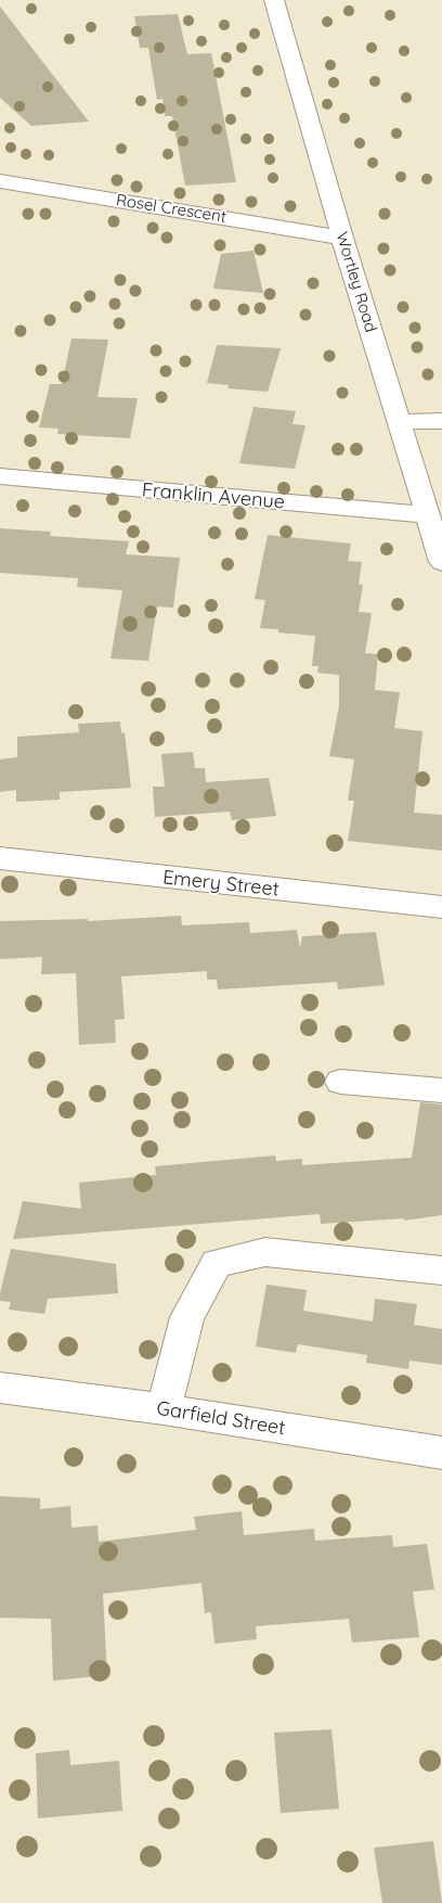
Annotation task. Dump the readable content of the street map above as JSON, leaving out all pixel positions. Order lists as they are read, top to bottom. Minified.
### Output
{"streets":{"street":["Rosel Crescent","Wortley Road","Franklin Avenue","Emery Street","Garfield Street"]},"crossings":[["Rosel Crescent","Wortley Road"],["Wortley Road","Franklin Avenue"]]}
